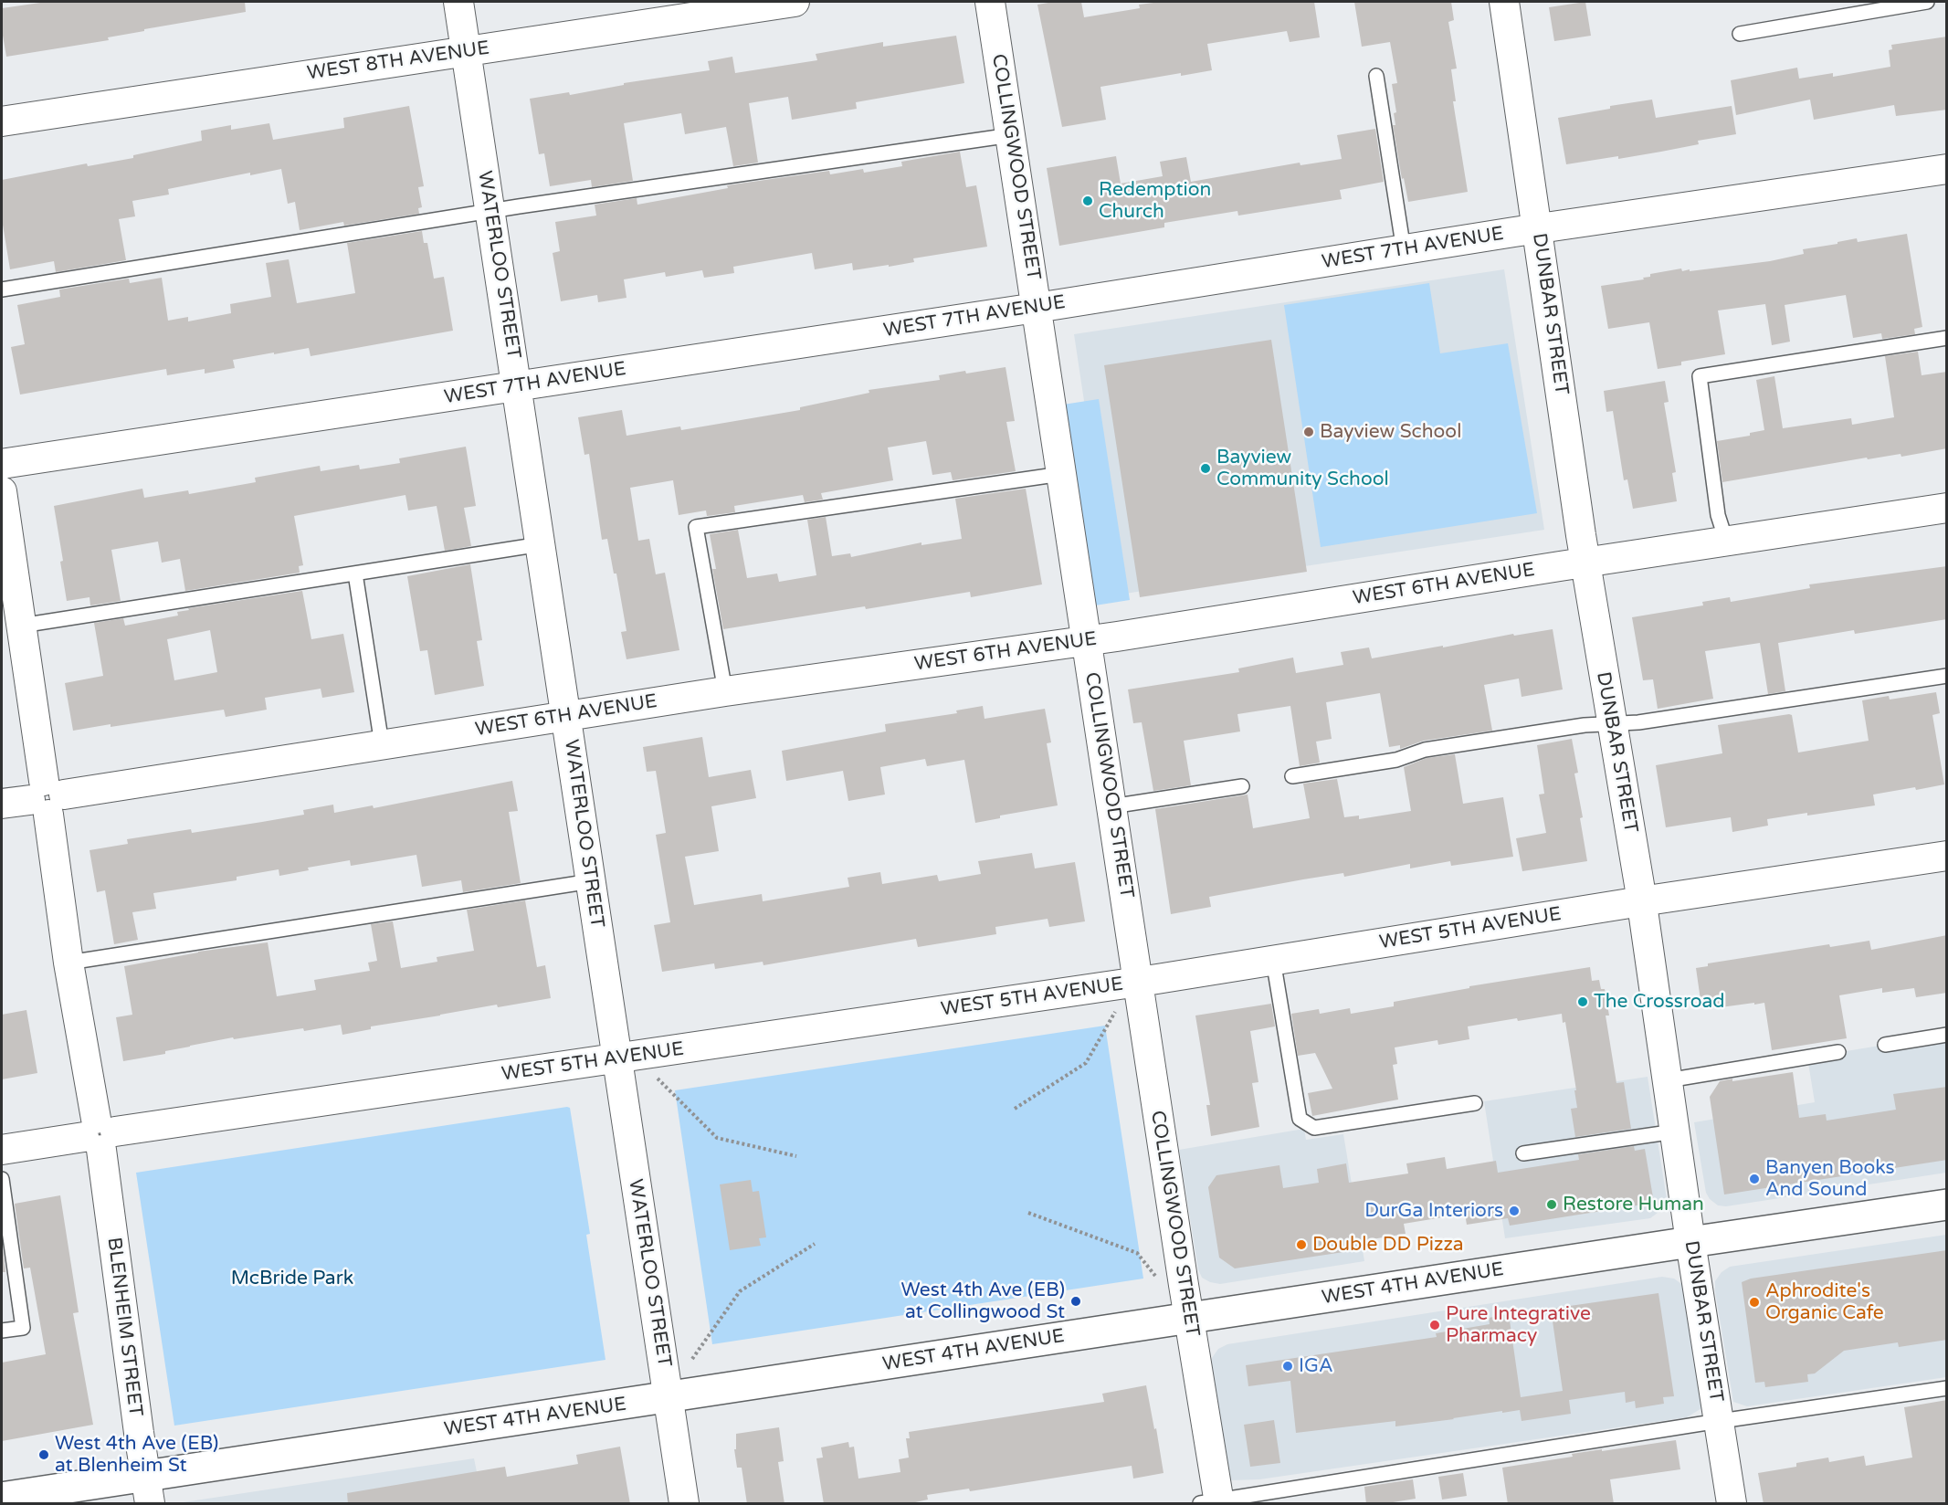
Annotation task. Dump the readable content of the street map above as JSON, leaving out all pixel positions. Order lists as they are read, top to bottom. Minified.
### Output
{"streets":{"main road":["WEST 4TH AVENUE"],"street":["WEST 8TH AVENUE","COLLINGWOOD STREET","WEST 7TH AVENUE","WATERLOO STREET","DUNBAR STREET","WEST 6TH AVENUE","WEST 5TH AVENUE","BLENHEIM STREET"]},"crossings":[["WEST 8TH AVENUE","WATERLOO STREET"],["COLLINGWOOD STREET","WEST 7TH AVENUE"],["COLLINGWOOD STREET","WEST 6TH AVENUE"],["COLLINGWOOD STREET","WEST 5TH AVENUE"],["COLLINGWOOD STREET","WEST 4TH AVENUE"],["WEST 7TH AVENUE","WATERLOO STREET"],["WEST 7TH AVENUE","DUNBAR STREET"],["WATERLOO STREET","WEST 6TH AVENUE"],["WATERLOO STREET","WEST 5TH AVENUE"],["WATERLOO STREET","WEST 4TH AVENUE"],["DUNBAR STREET","WEST 6TH AVENUE"],["DUNBAR STREET","WEST 5TH AVENUE"],["DUNBAR STREET","WEST 4TH AVENUE"],["WEST 6TH AVENUE","BLENHEIM STREET"],["WEST 5TH AVENUE","BLENHEIM STREET"],["WEST 4TH AVENUE","BLENHEIM STREET"]],"parks":["McBride Park"],"places":["Redemption Church","Bayview School","Bayview Community School","The Crossroad","Banyen Books And Sound","Restore Human","DurGa Interiors","Double DD Pizza","West 4th Ave (EB) at Collingwood St","Aphrodite's Organic Cafe","Pure Integrative Pharmacy","IGA","West 4th Ave (EB) at Blenheim St"]}
